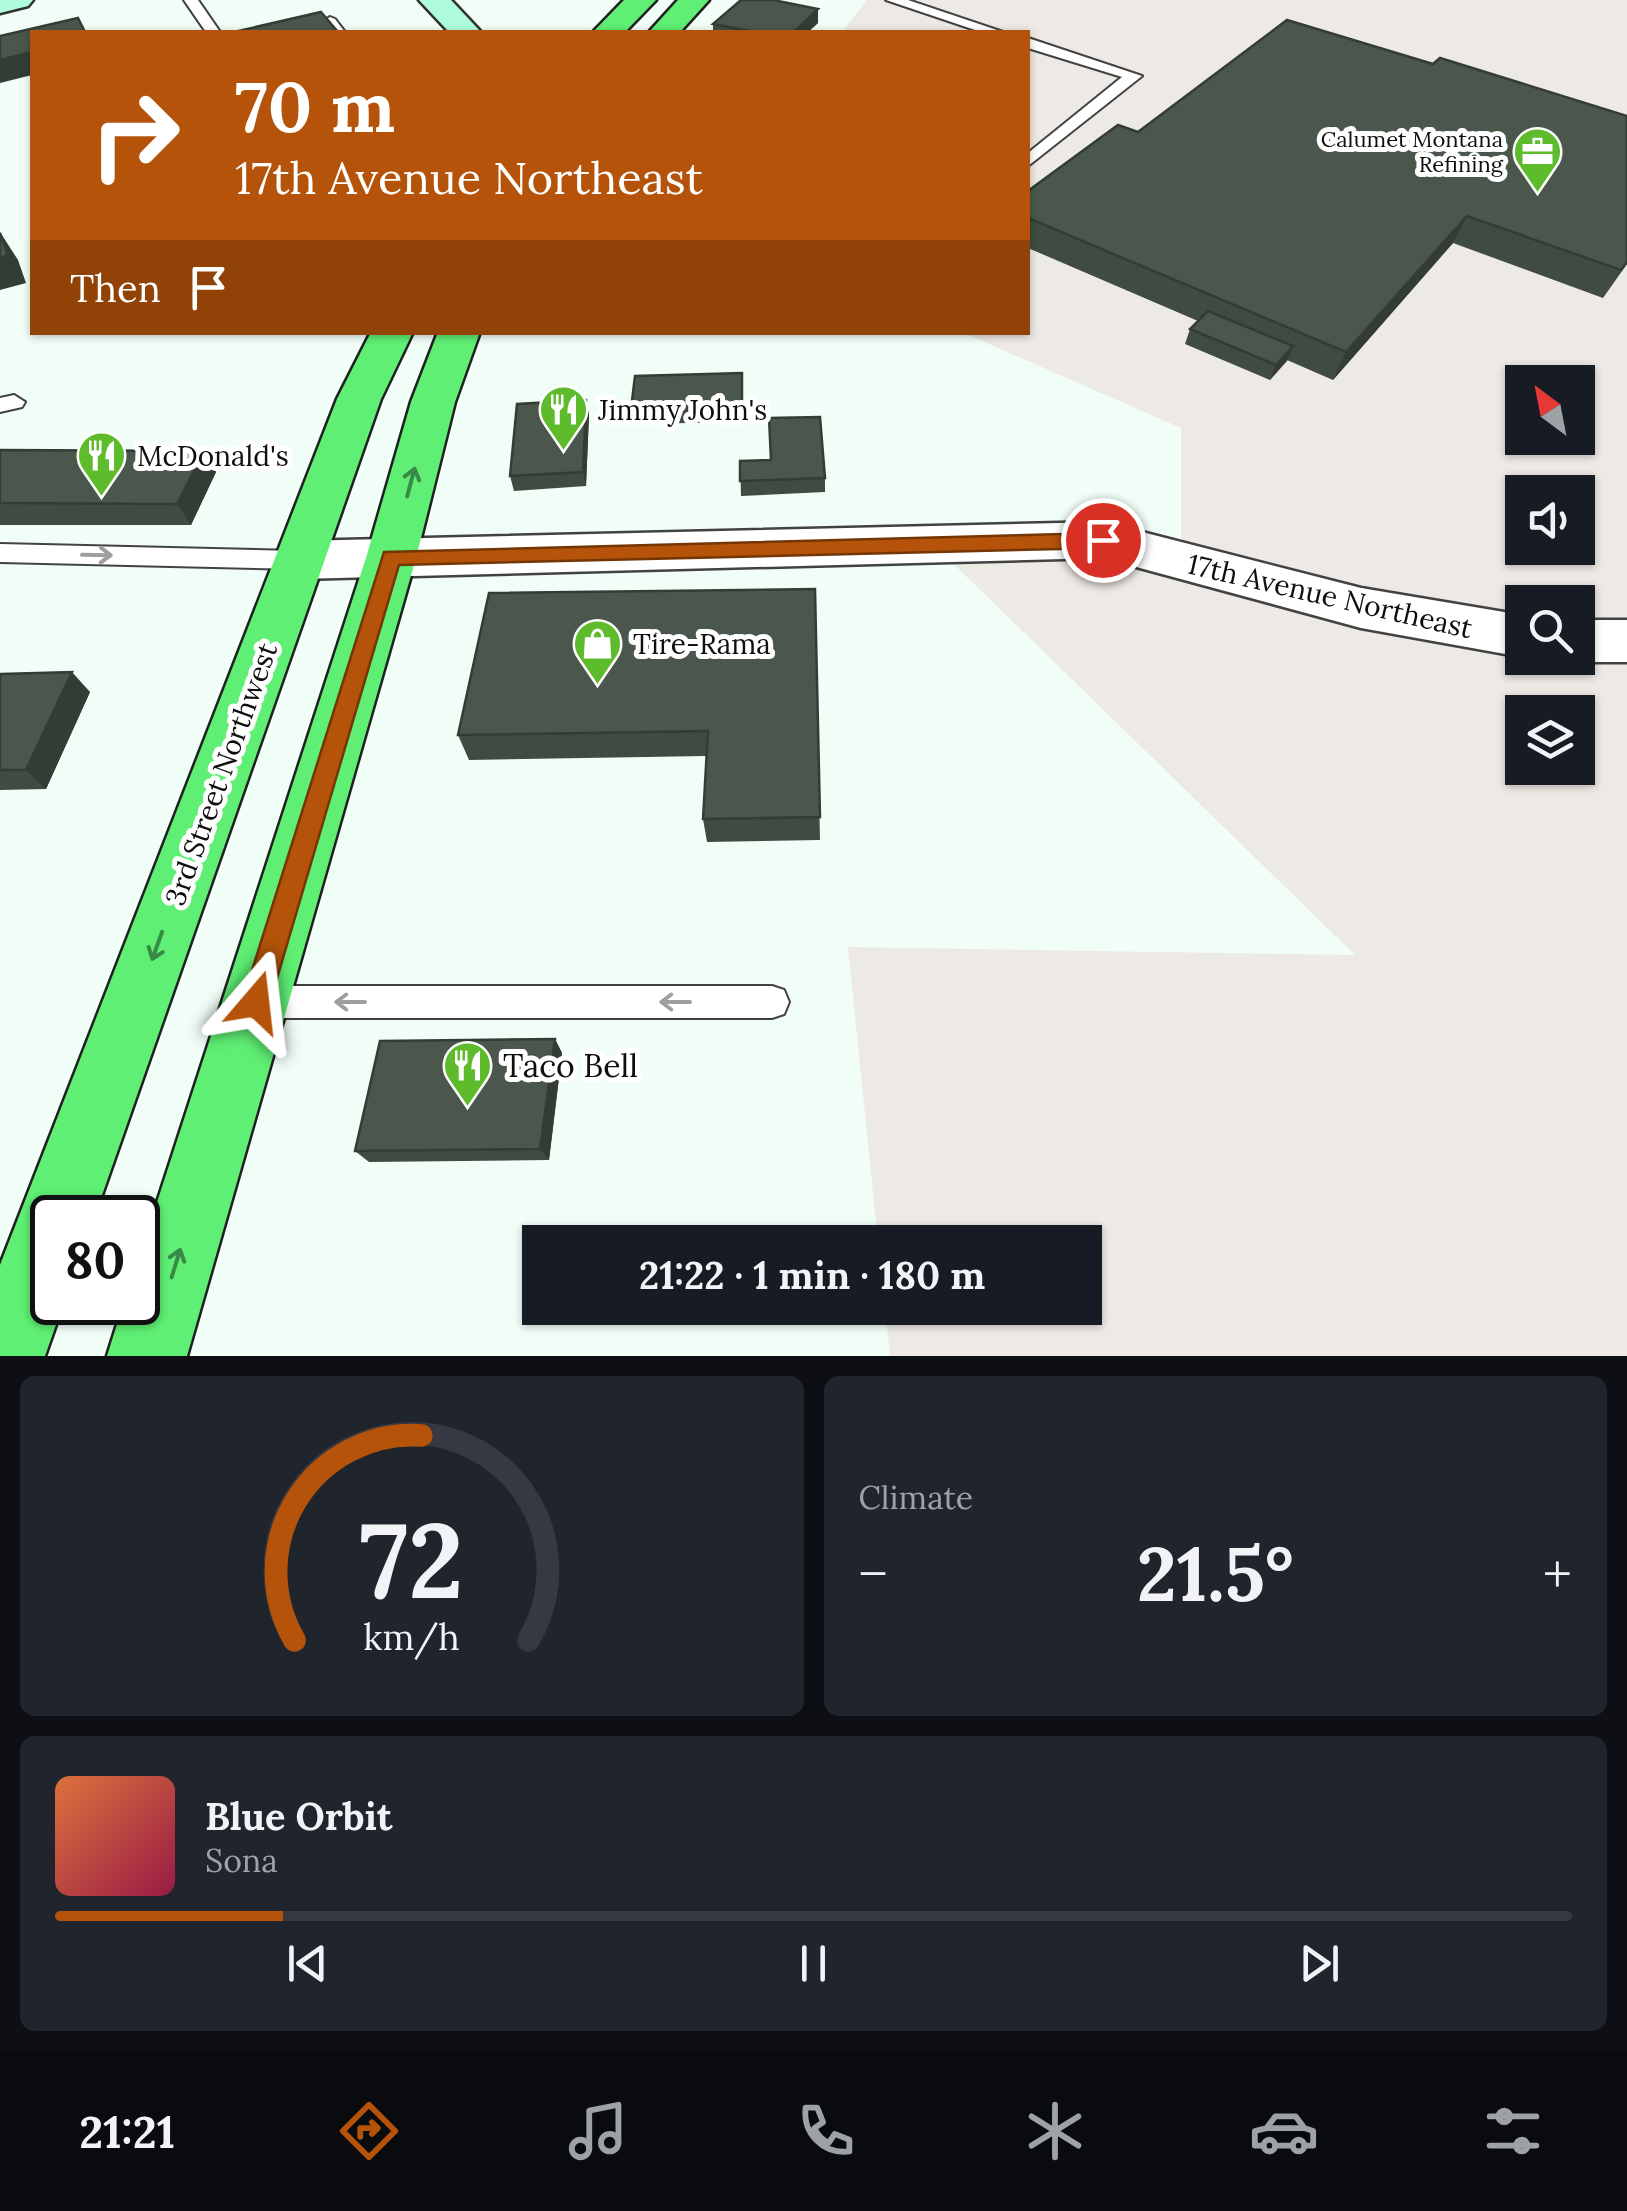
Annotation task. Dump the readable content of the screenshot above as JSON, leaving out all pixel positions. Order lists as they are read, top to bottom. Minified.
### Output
{"streets":{"highway":["3rd Street Northwest"],"street":["17th Avenue Northeast"]},"crossings":[["17th Avenue Northeast","3rd Street Northwest"]],"places":{"office":["Calumet Montana Refining"],"restaurant":["Jimmy John's","McDonald's","Taco Bell"],"shop":["Tire-Rama"]},"north":"top left","page":{"turn":["70 m","17th Avenue Northeast"],"then":"Then","limit":"80","trip":"21:22 · 1 min · 180 m","tile":"Climate","heat":["−","21.5°","+"],"song":["Blue Orbit","Sona"],"tabs":"21:21","gauge":["72","km/h"]}}
